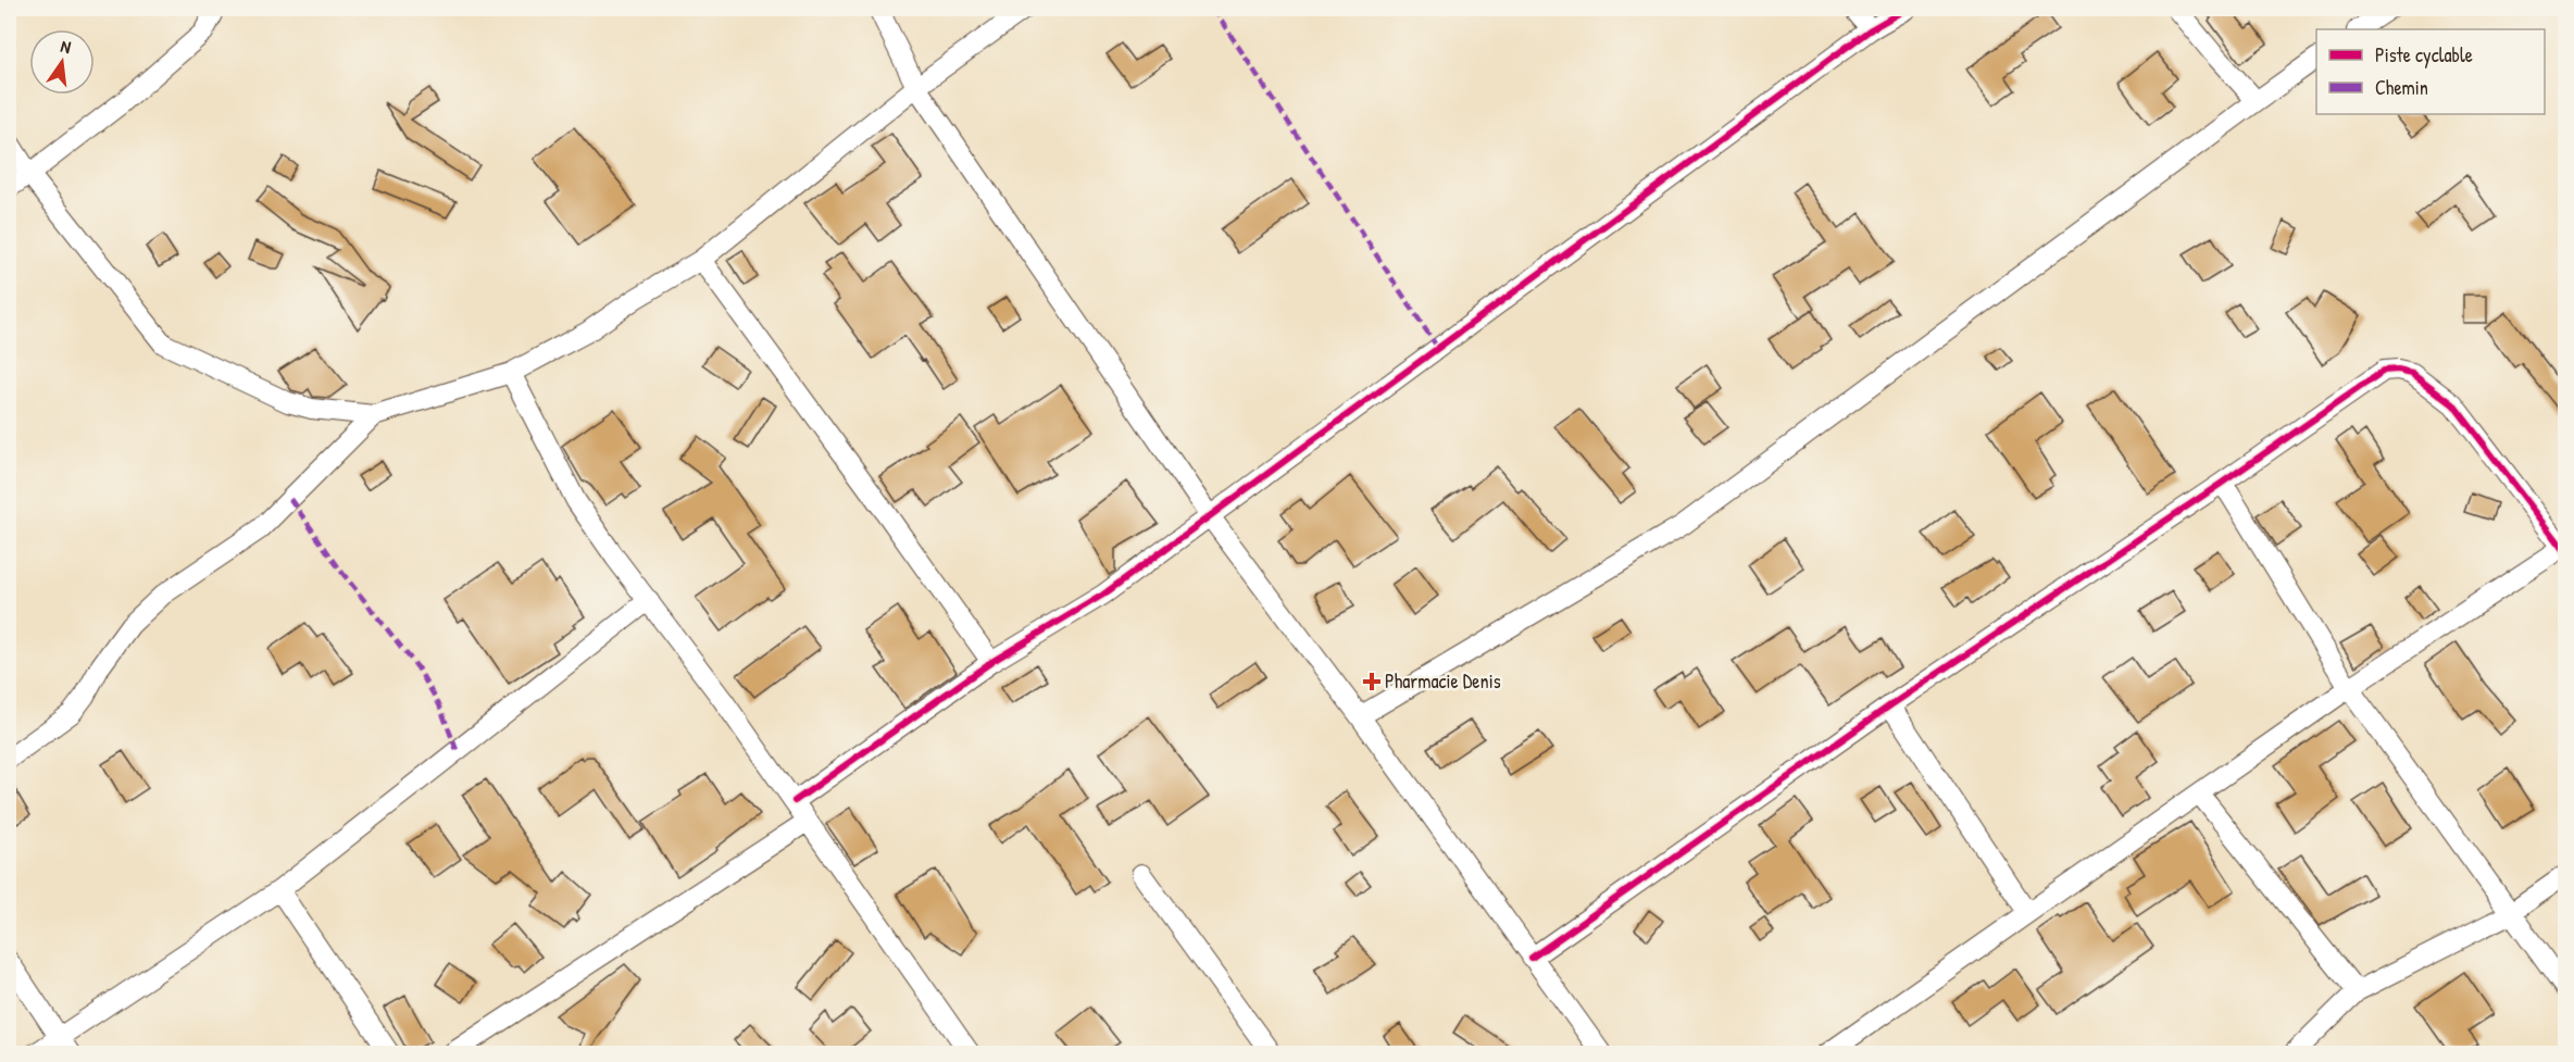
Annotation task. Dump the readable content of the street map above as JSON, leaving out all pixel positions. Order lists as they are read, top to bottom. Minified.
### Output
{"places":{"health":["Pharmacie Denis"]},"legend":["Piste cyclable","Chemin"],"north":"top"}
